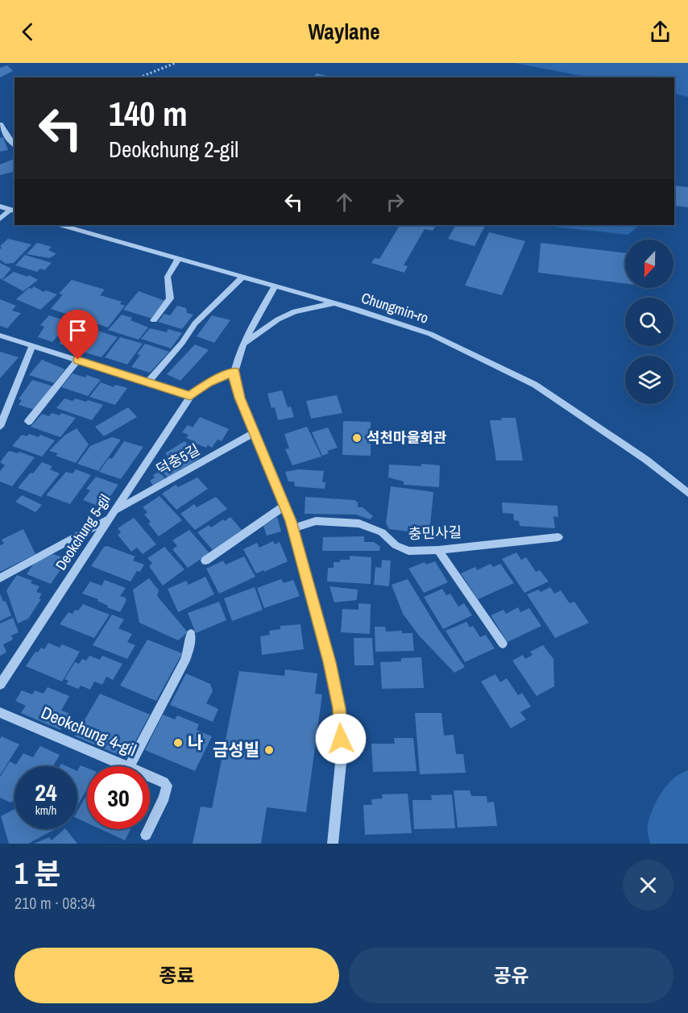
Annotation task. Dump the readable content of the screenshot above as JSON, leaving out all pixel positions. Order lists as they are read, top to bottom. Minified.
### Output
{"streets":{"street":["Chungmin-ro","덕충5길","Deokchung 5-gil","충민사길","Deokchung 4-gil"]},"crossings":[["덕충5길","Deokchung 5-gil"]],"places":["석천마을회관","나","금성빌"],"north":"bottom","page":{"header":"Waylane","turn":["140 m","Deokchung 2-gil"],"speed":"24 km/h","limit":"30","heading":["1 분","210 m · 08:34"],"buttons":["종료","공유"]}}
